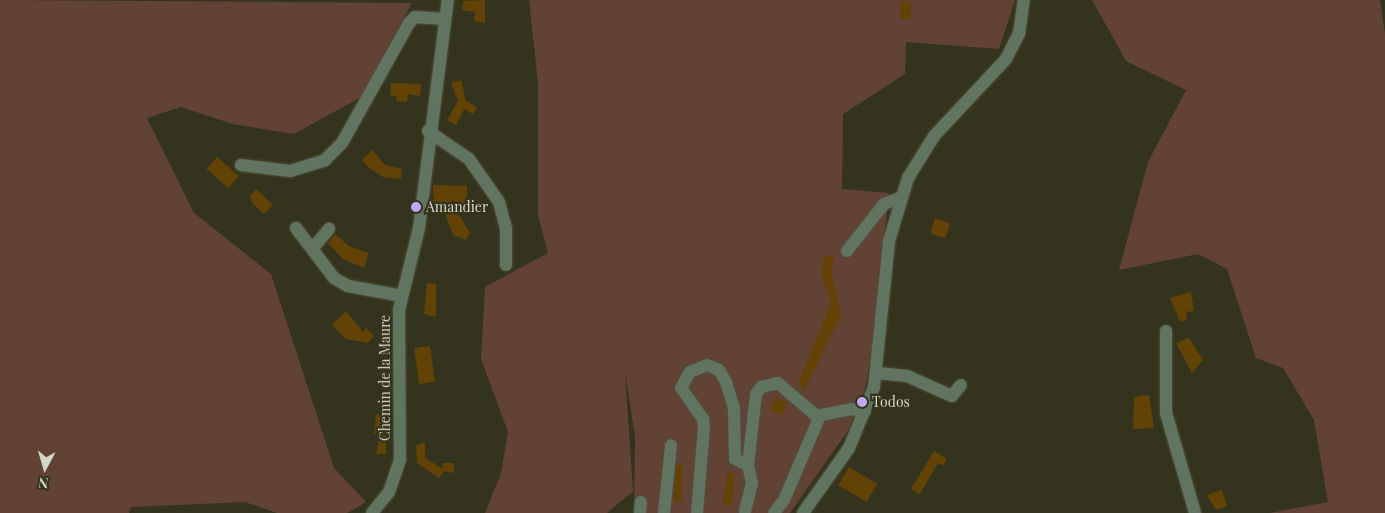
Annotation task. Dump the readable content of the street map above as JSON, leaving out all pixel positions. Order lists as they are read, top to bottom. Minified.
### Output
{"streets":{"street":["Chemin de la Maure"]},"places":["Amandier","Todos"],"north":"bottom"}
